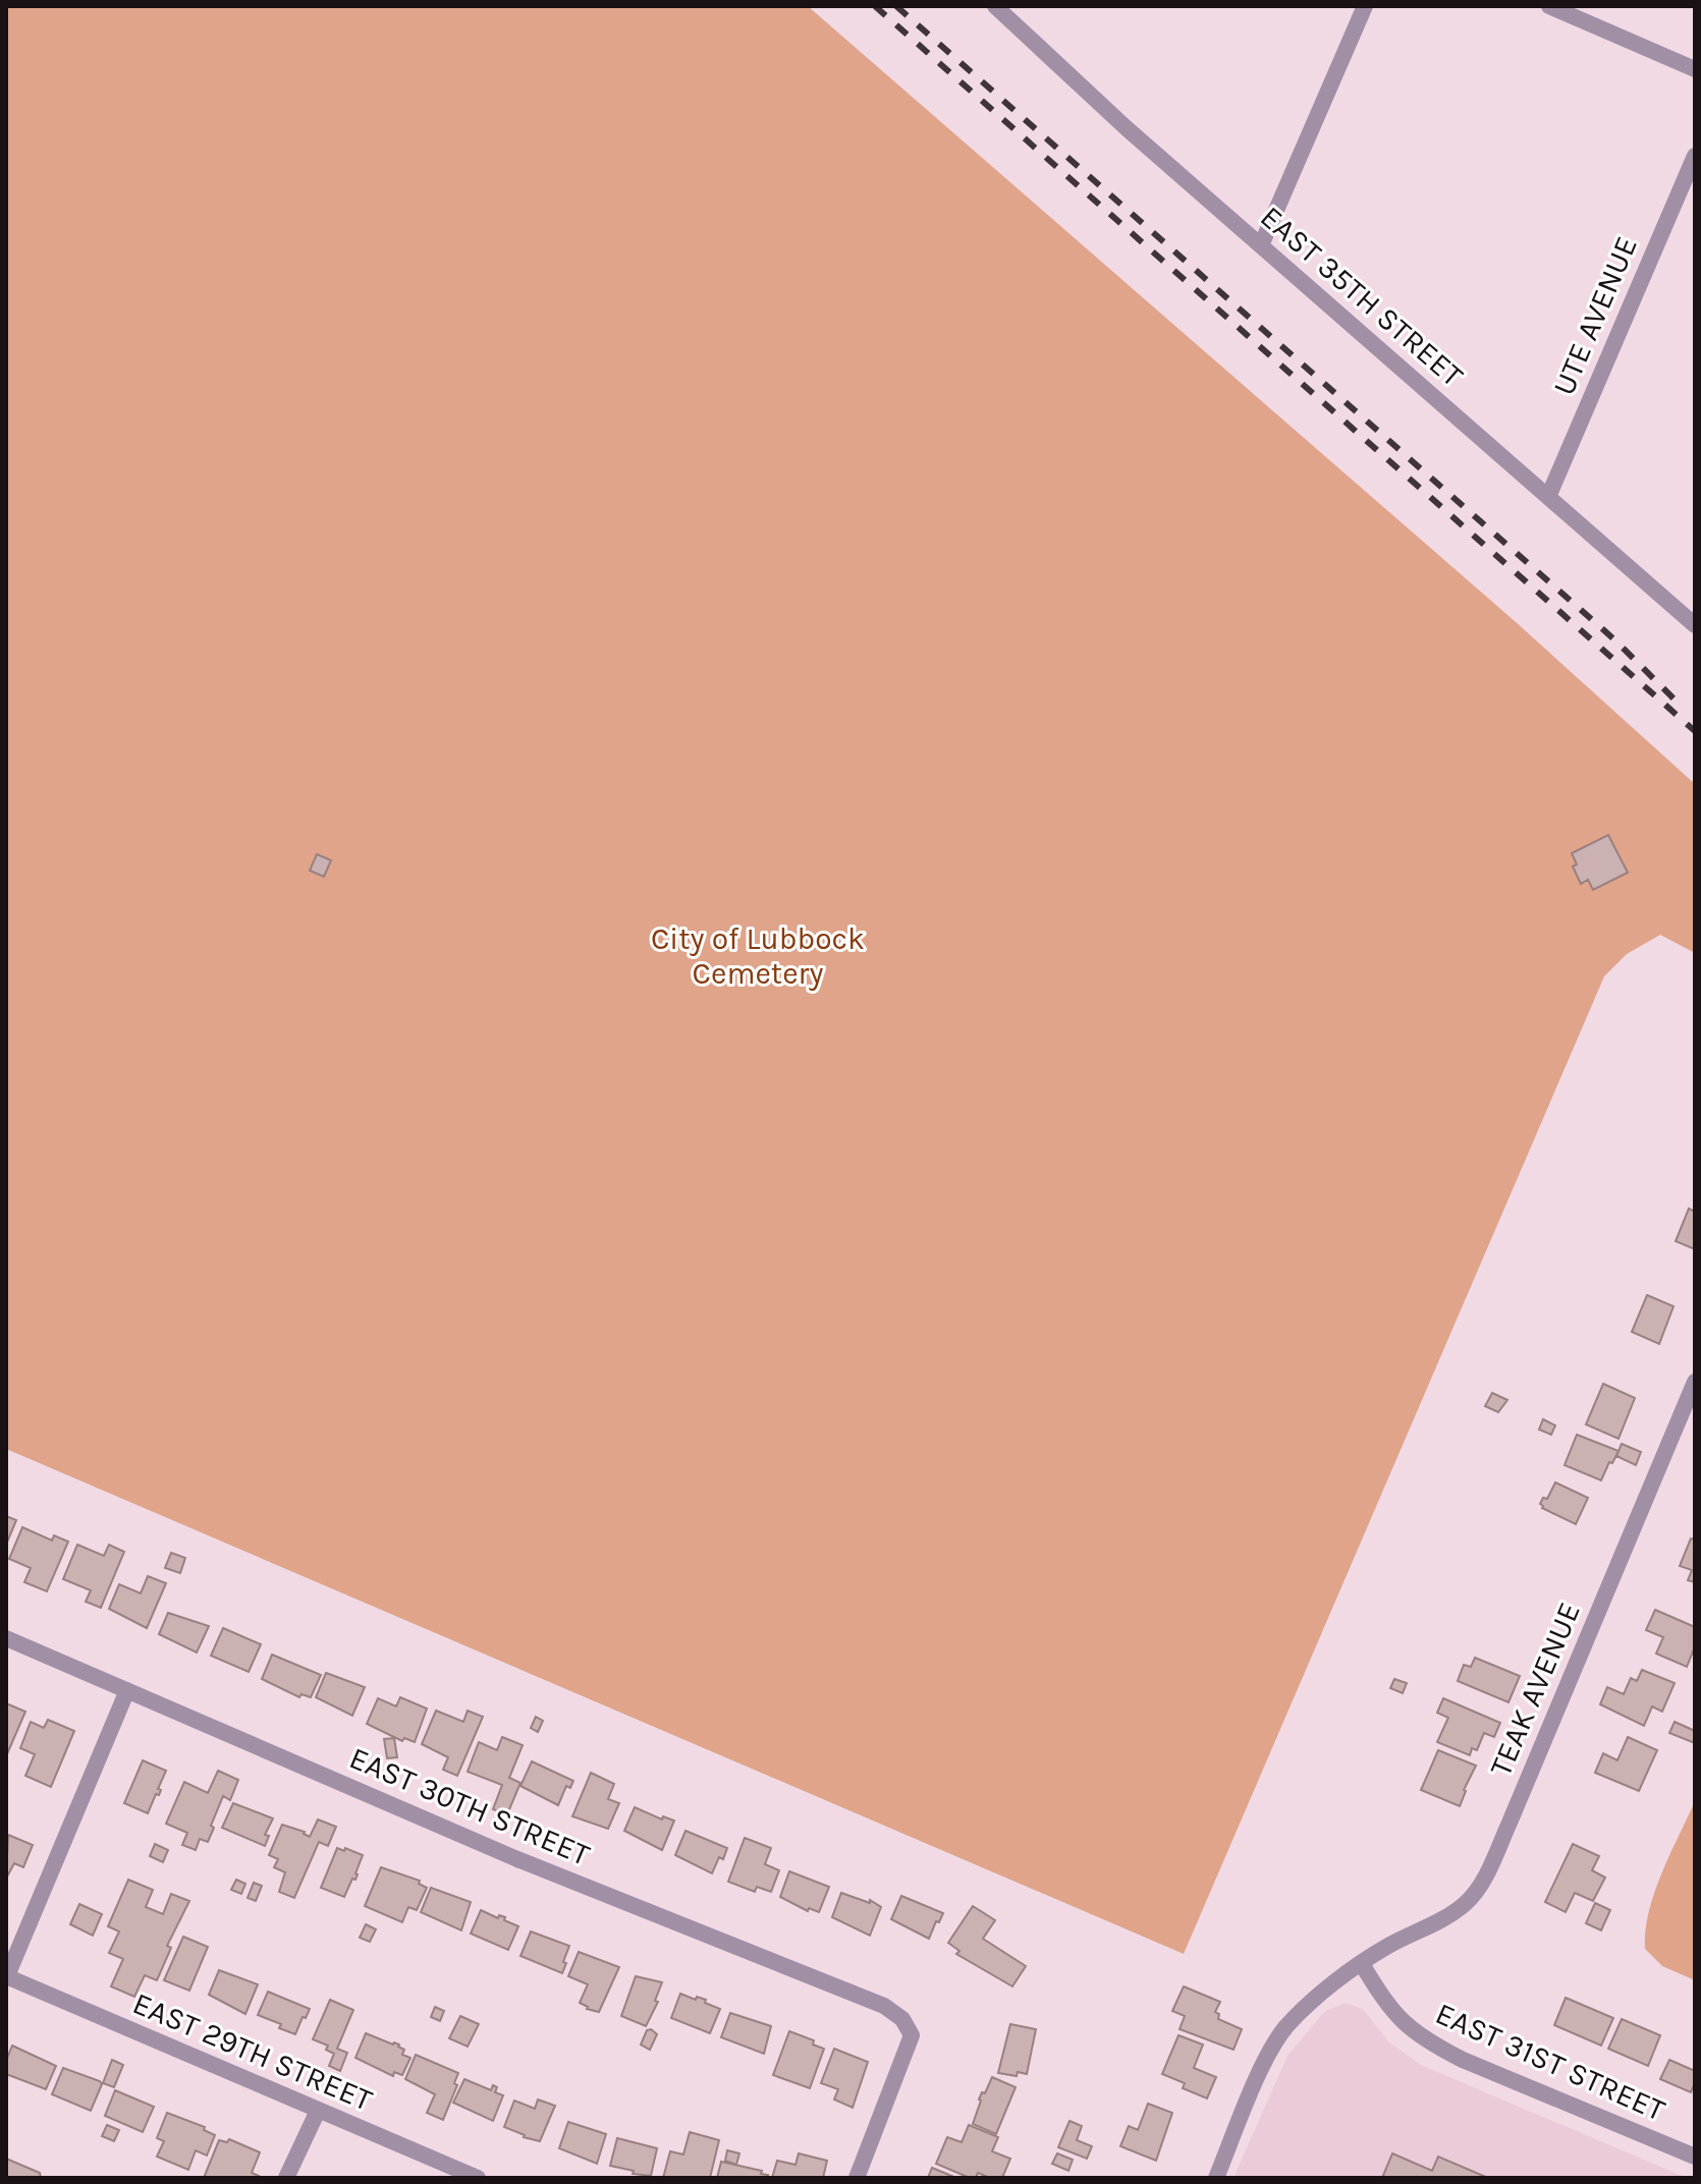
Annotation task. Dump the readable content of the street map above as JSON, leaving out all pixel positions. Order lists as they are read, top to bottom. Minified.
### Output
{"streets":{"street":["EAST 35TH STREET","UTE AVENUE","TEAK AVENUE","EAST 30TH STREET","EAST 29TH STREET","EAST 31ST STREET"]},"crossings":[["EAST 35TH STREET","UTE AVENUE"],["TEAK AVENUE","EAST 31ST STREET"]],"parks":["City of Lubbock Cemetery"]}
